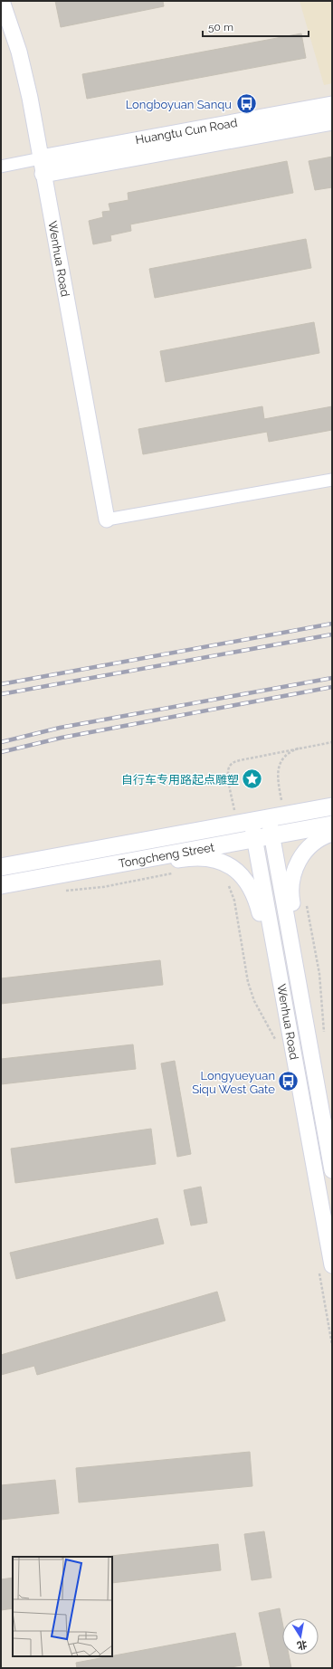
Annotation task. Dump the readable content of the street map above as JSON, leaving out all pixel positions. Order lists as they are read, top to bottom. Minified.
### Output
{"streets":{"main road":["Huangtu Cun Road","Tongcheng Street"],"street":["Wenhua Road"]},"crossings":[["Huangtu Cun Road","Wenhua Road"],["Wenhua Road","Tongcheng Street"]],"places":{"bus stop":["Longboyuan Sanqu","Longyueyuan Siqu West Gate"],"place":["自行车专用路起点雕塑"]},"scale_bar":"50 m","north":"bottom"}
